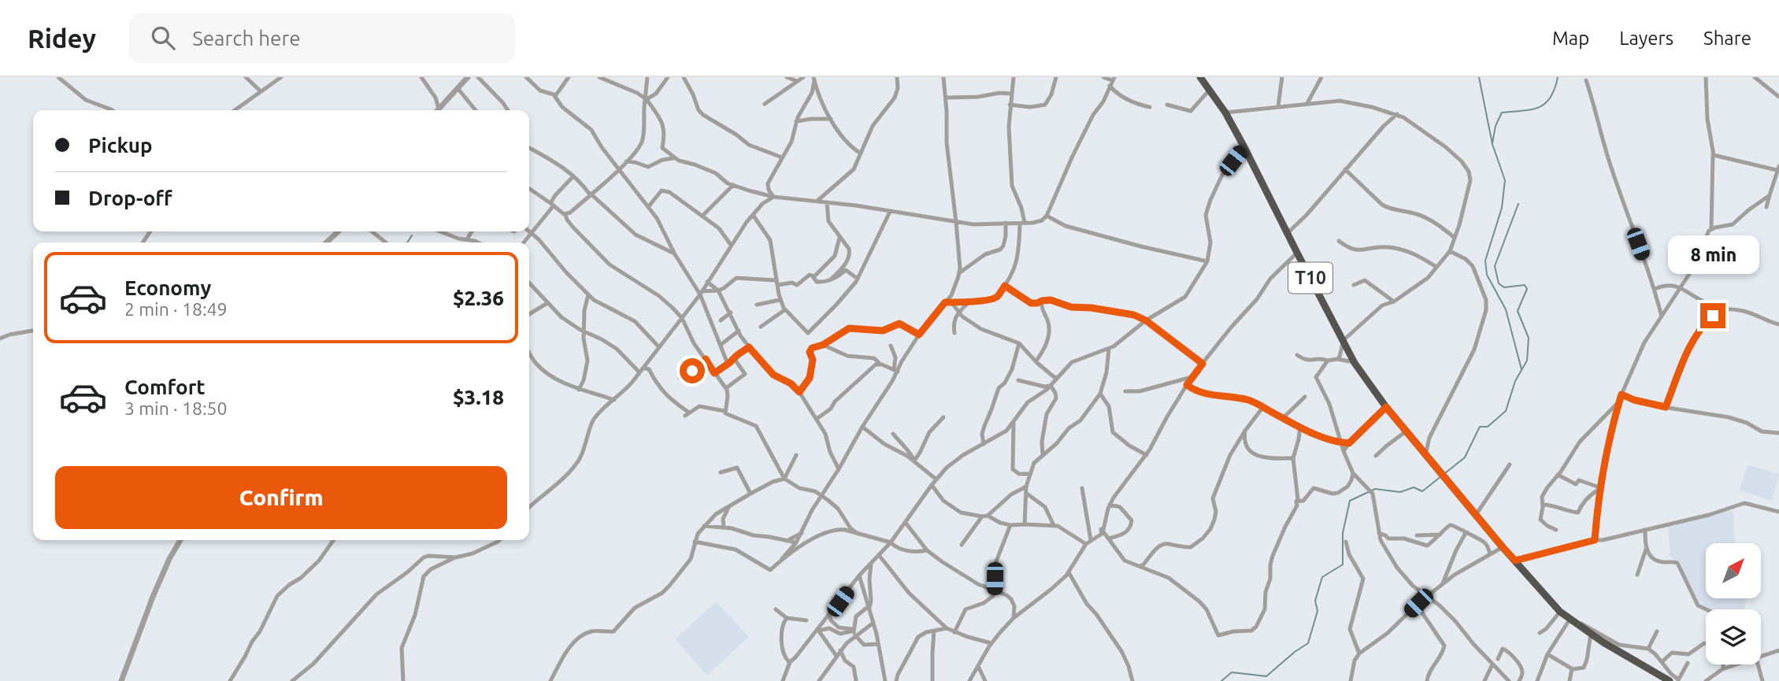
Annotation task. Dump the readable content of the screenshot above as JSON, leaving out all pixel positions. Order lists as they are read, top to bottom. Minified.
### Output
{"streets":{"highway":["T10"]},"north":"top right","page":{"header":"Ridey","search":"Search here","nav":["Map","Layers","Share"],"banner":["Pickup","Drop-off"],"bubble":"8 min","list":[{"name":"Economy","note":"2 min · 18:49","value":"$2.36"},{"name":"Comfort","note":"3 min · 18:50","value":"$3.18"}],"buttons":"Confirm"}}
